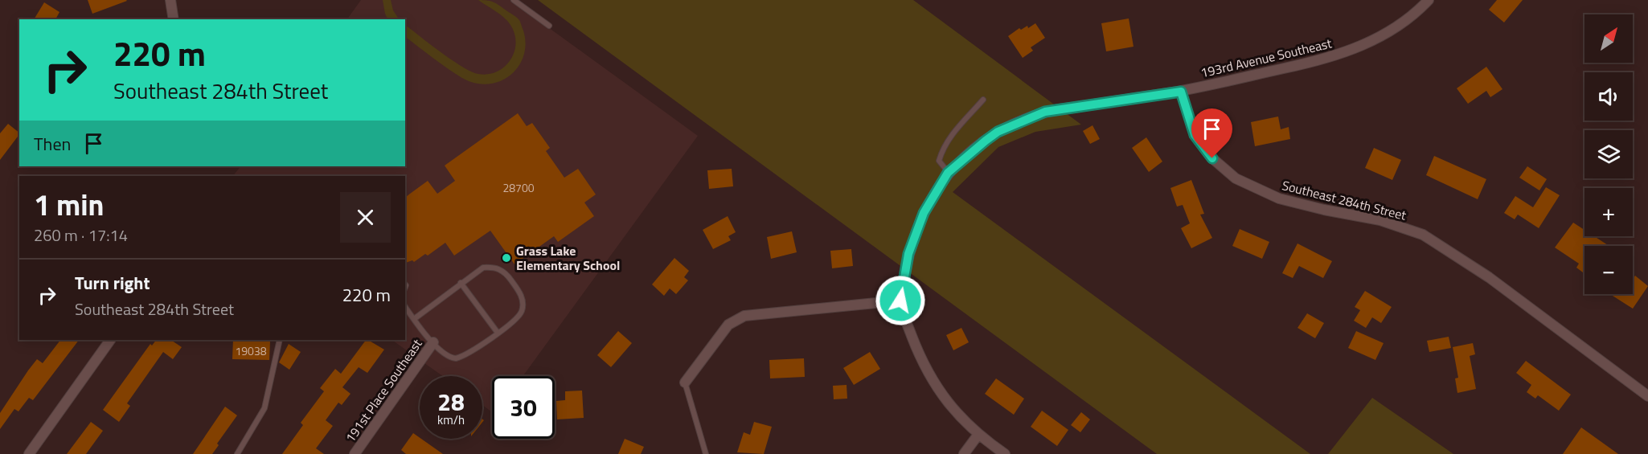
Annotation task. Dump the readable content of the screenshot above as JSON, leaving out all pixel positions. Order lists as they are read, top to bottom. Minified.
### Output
{"streets":{"street":["193rd Avenue Southeast","Southeast 284th Street","191st Place Southeast"]},"crossings":[["193rd Avenue Southeast","Southeast 284th Street"]],"places":["Grass Lake Elementary School"],"house_numbers":["28700","19038"],"north":"top right","page":{"map_buttons":["+","−"],"turn":["220 m","Southeast 284th Street"],"then":"Then","heading":["1 min","260 m · 17:14"],"list":[{"name":"Turn right","note":"Southeast 284th Street","value":"220 m"}],"speed":"28 km/h","limit":"30"}}
